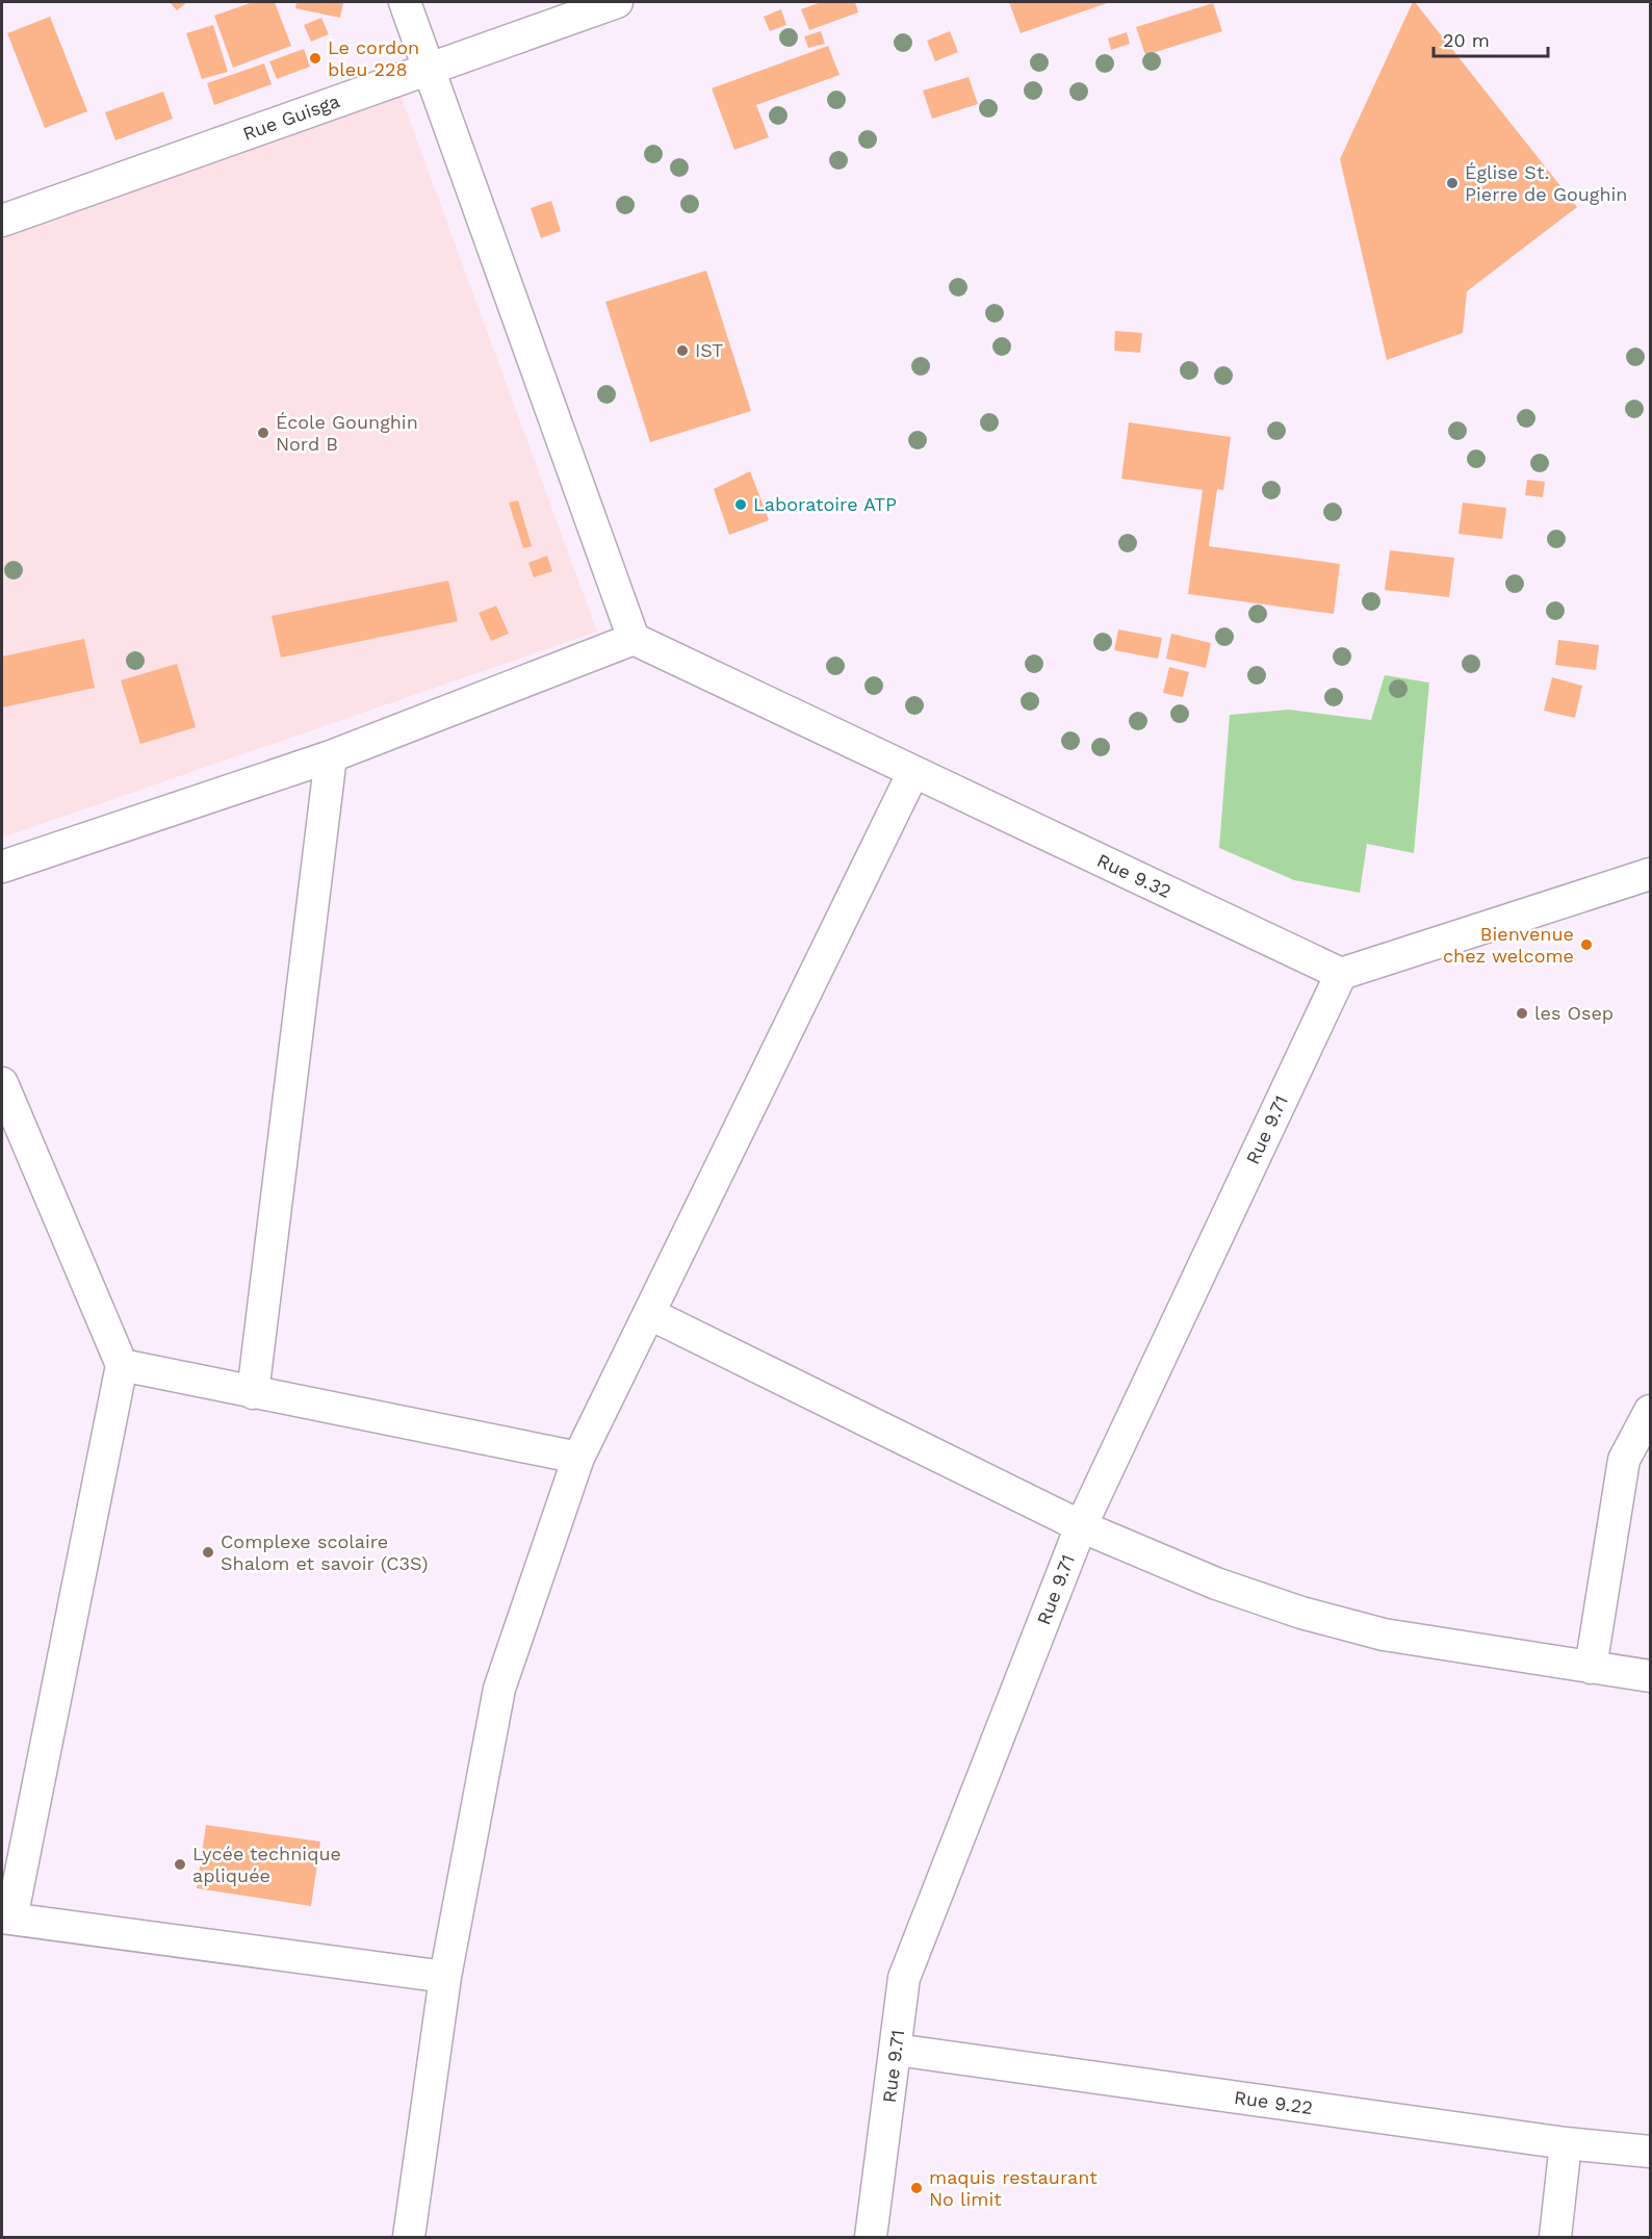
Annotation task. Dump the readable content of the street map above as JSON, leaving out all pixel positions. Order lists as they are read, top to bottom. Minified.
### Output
{"streets":{"street":["Rue Guisga","Rue 9.32","Rue 9.71","Rue 9.22"]},"crossings":[["Rue 9.32","Rue 9.71"],["Rue 9.71","Rue 9.22"]],"places":["Le cordon bleu 228","Église St. Pierre de Goughin","IST","École Gounghin Nord B","Laboratoire ATP","Bienvenue chez welcome","les Osep","Complexe scolaire Shalom et savoir (C3S)","Lycée technique apliquée","maquis restaurant No limit"],"scale_bar":"20 m"}
